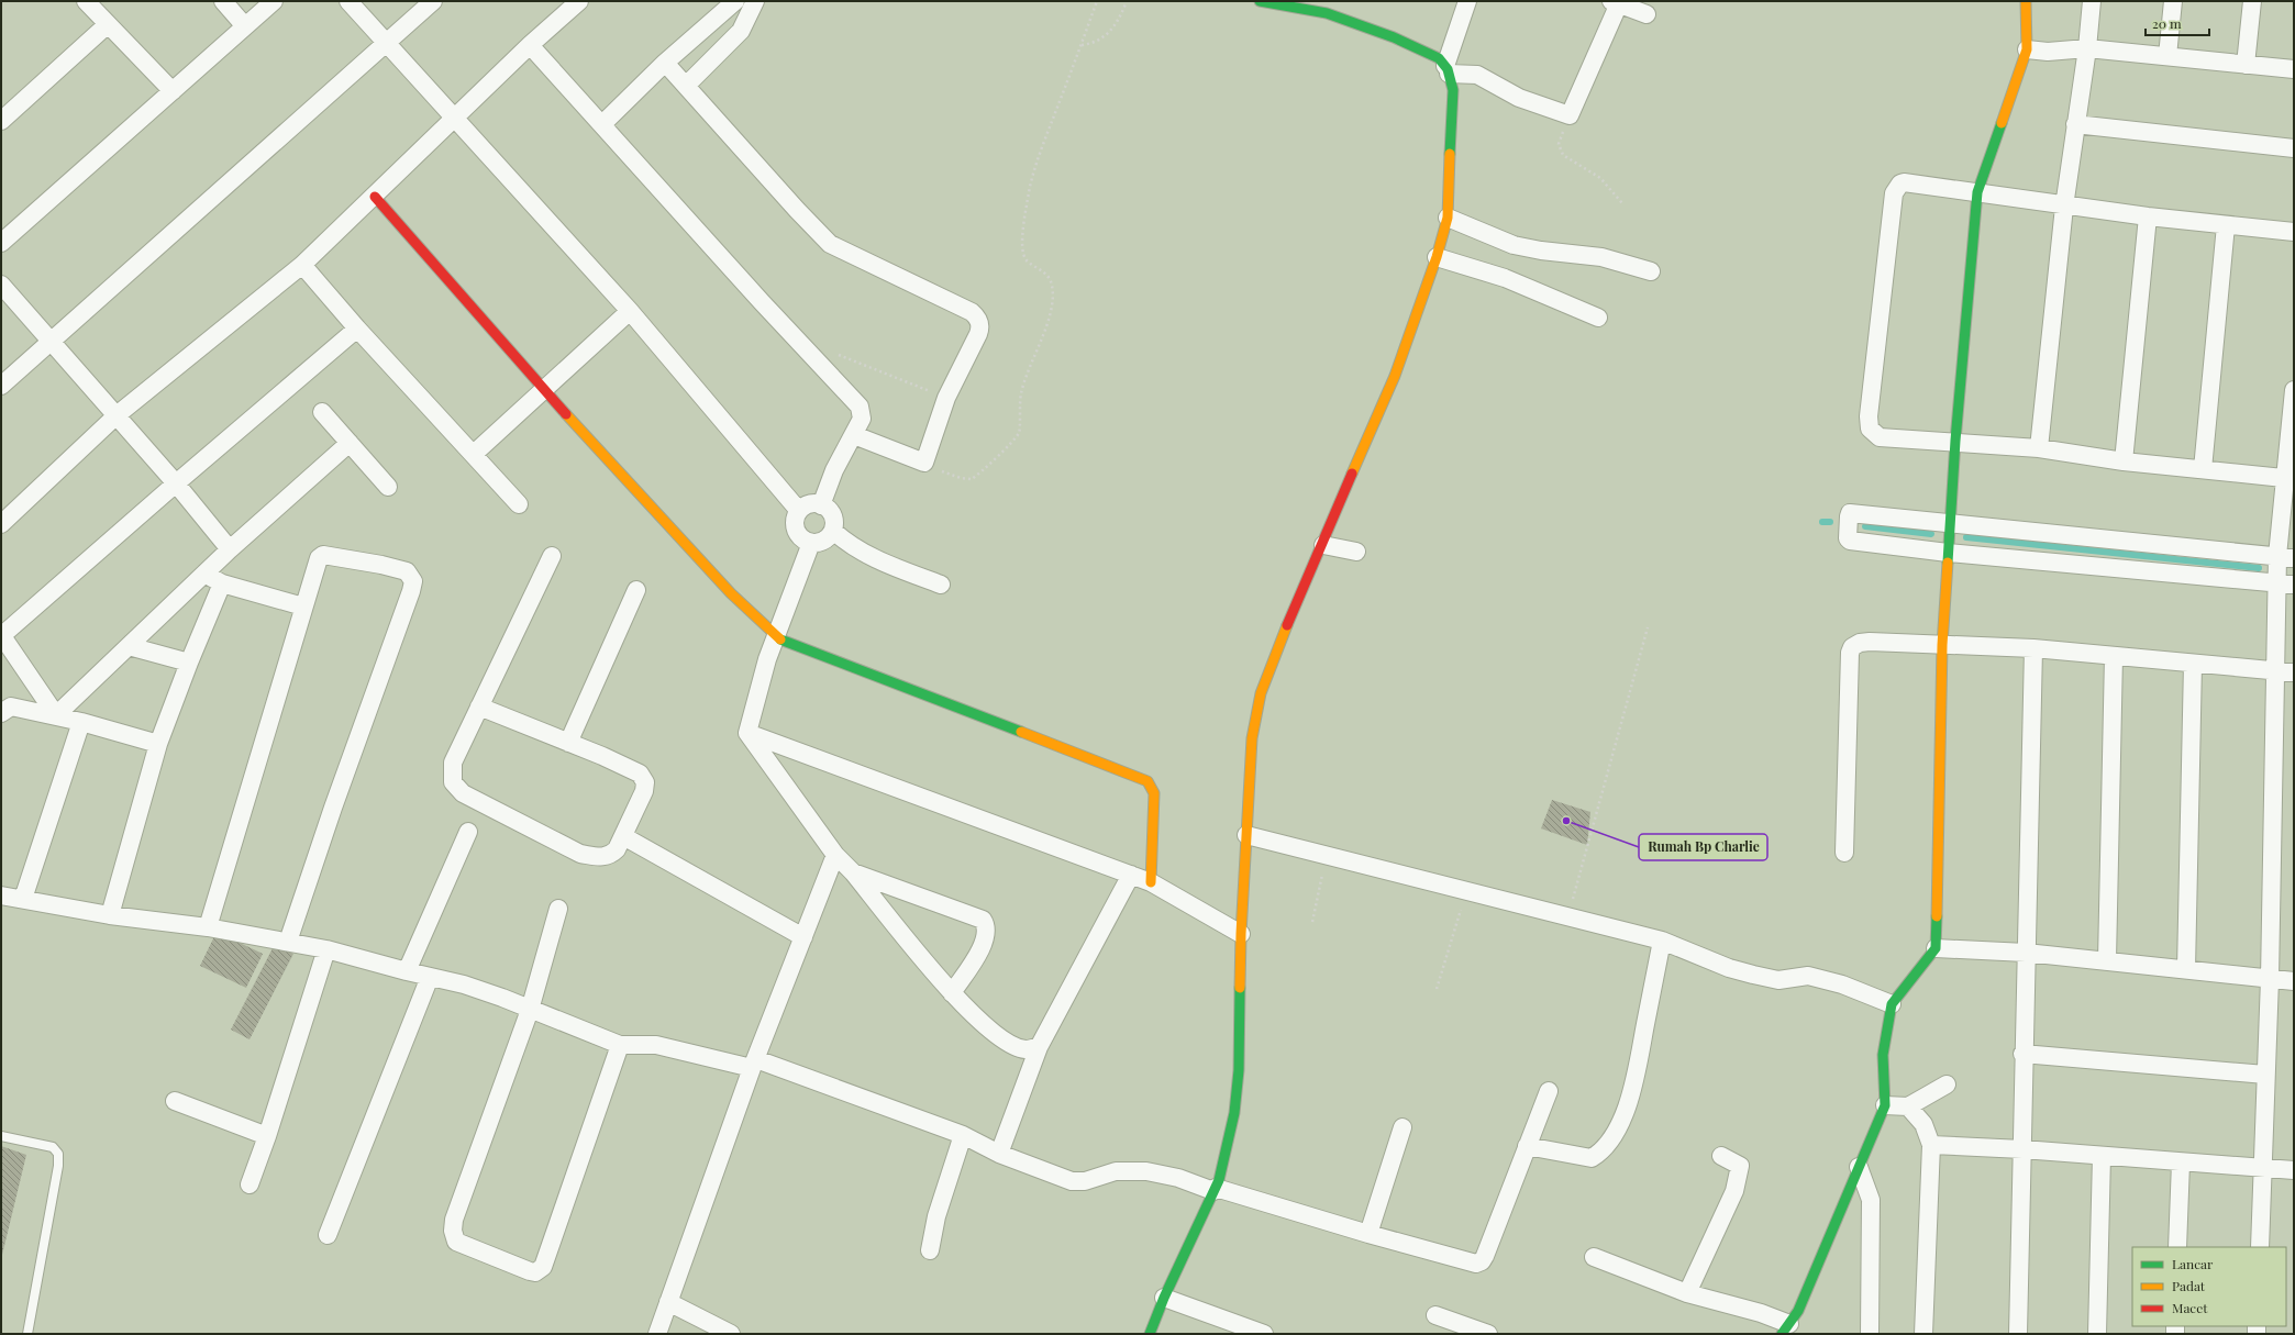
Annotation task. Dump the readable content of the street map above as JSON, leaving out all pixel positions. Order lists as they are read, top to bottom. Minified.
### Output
{"places":["Rumah Bp Charlie"],"legend":["Lancar","Padat","Macet"],"scale_bar":"20 m"}
